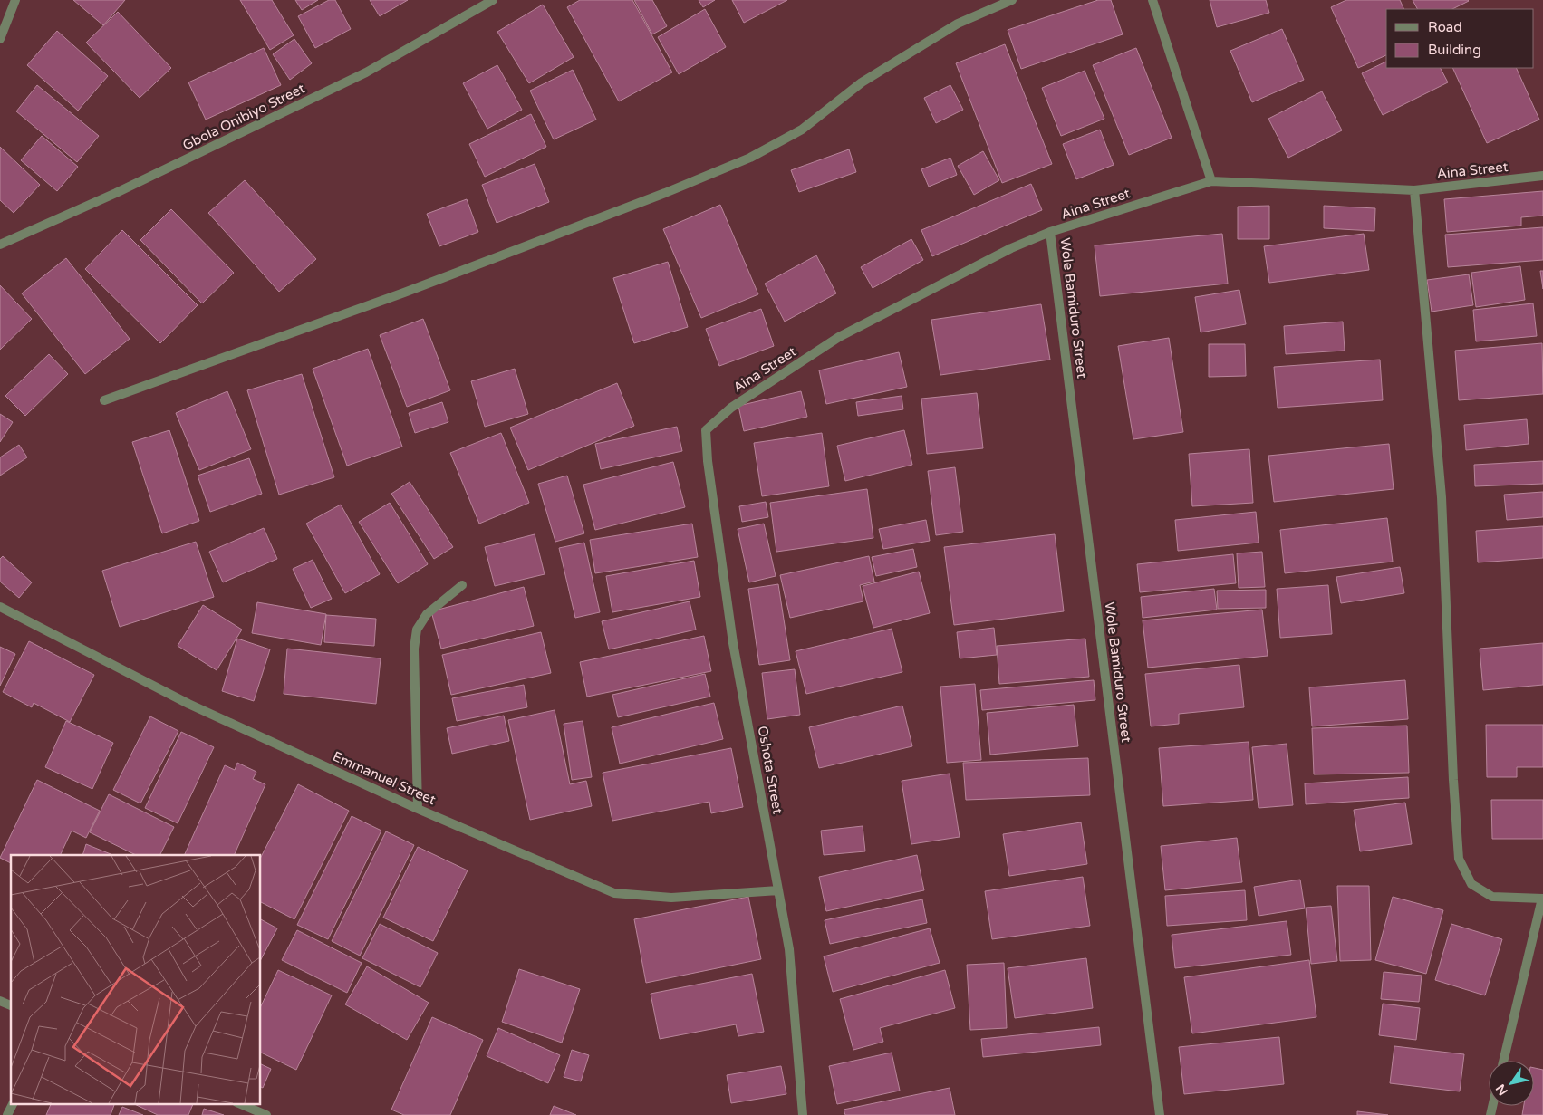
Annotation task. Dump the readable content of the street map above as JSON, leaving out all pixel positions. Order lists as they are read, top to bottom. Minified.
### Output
{"streets":{"street":["Gbola Onibiyo Street","Aina Street","Wole Bamiduro Street","Oshota Street","Emmanuel Street"]},"crossings":[["Aina Street","Wole Bamiduro Street"],["Aina Street","Oshota Street"],["Oshota Street","Emmanuel Street"]],"legend":["Road","Building"],"north":"bottom left"}
